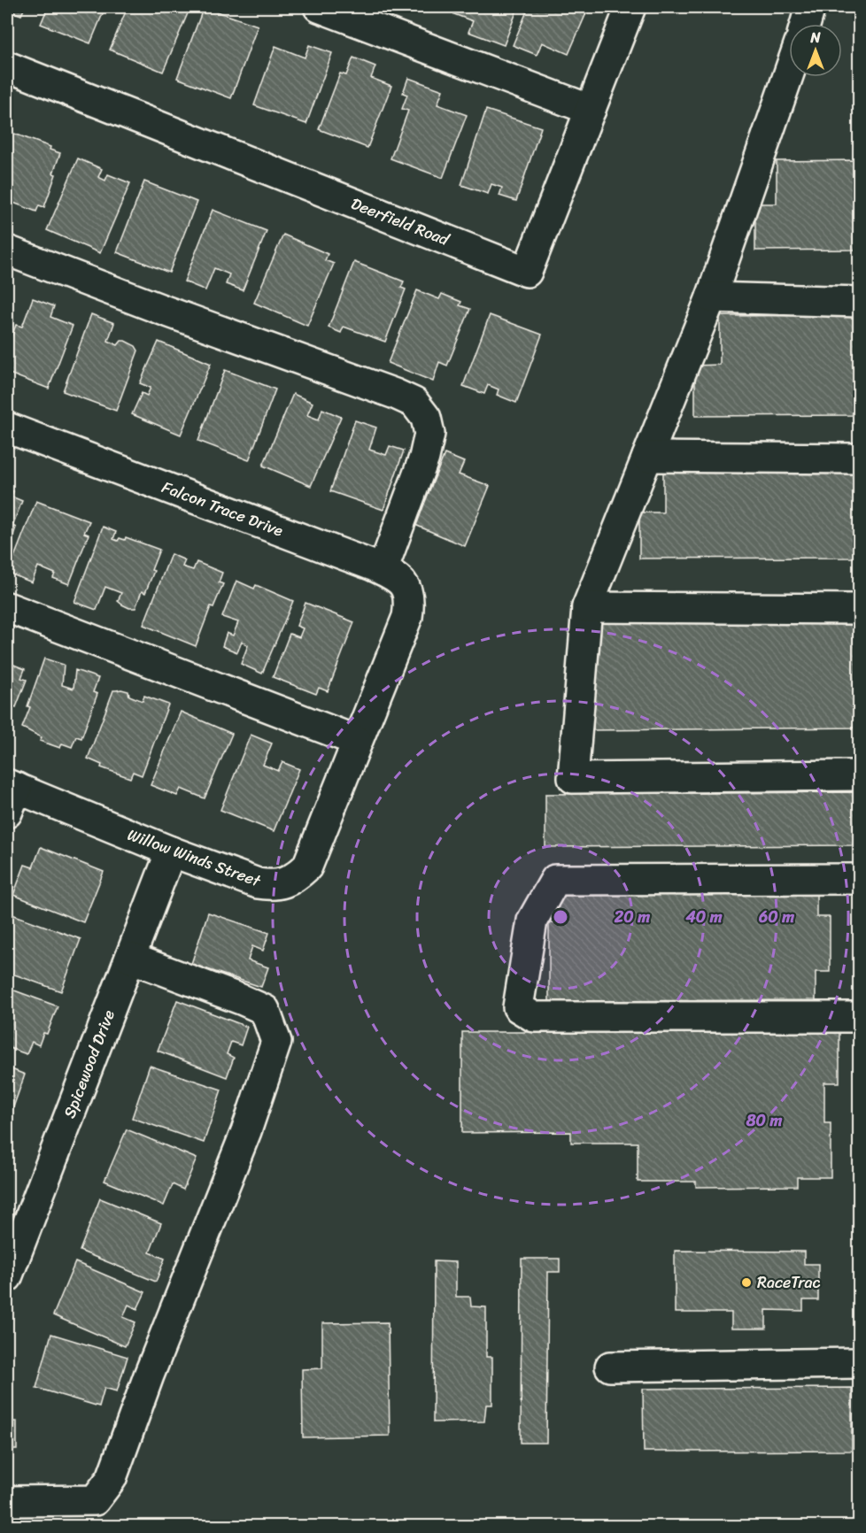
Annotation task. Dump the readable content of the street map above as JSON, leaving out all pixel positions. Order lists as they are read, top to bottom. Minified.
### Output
{"streets":{"street":["Deerfield Road","Falcon Trace Drive","Willow Winds Street","Spicewood Drive"]},"crossings":[["Falcon Trace Drive","Willow Winds Street"],["Willow Winds Street","Spicewood Drive"]],"places":["RaceTrac"],"north":"top","rings":["20 m","40 m","60 m","80 m"]}
